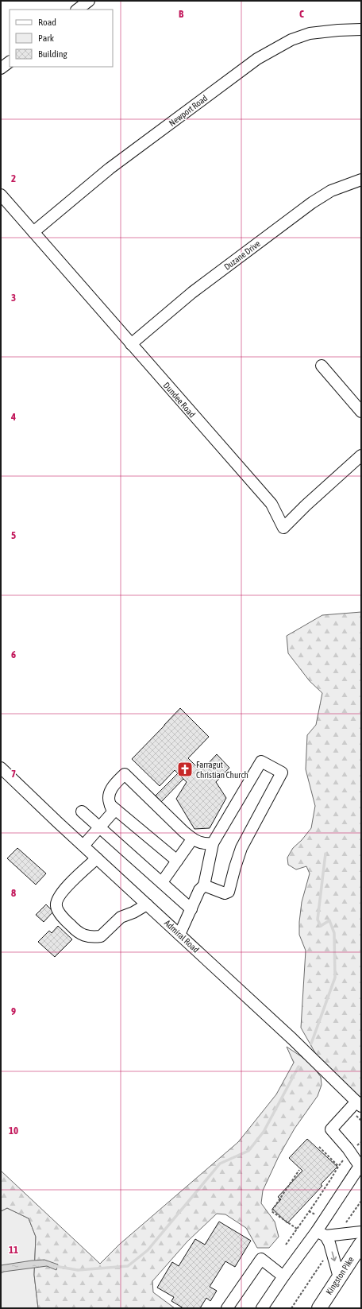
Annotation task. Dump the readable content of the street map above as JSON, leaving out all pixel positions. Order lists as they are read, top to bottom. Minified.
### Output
{"streets":{"main road":["Kingston Pike"],"street":["Newport Road","Duzane Drive","Dundee Road","Admiral Road"]},"crossings":[["Newport Road","Dundee Road"],["Duzane Drive","Dundee Road"]],"places":{"church":["Farragut Christian Church"]},"legend":["Road","Park","Building"],"grid":{"columns":["B","C"],"rows":["2","3","4","5","6","7","8","9","10","11"]}}
